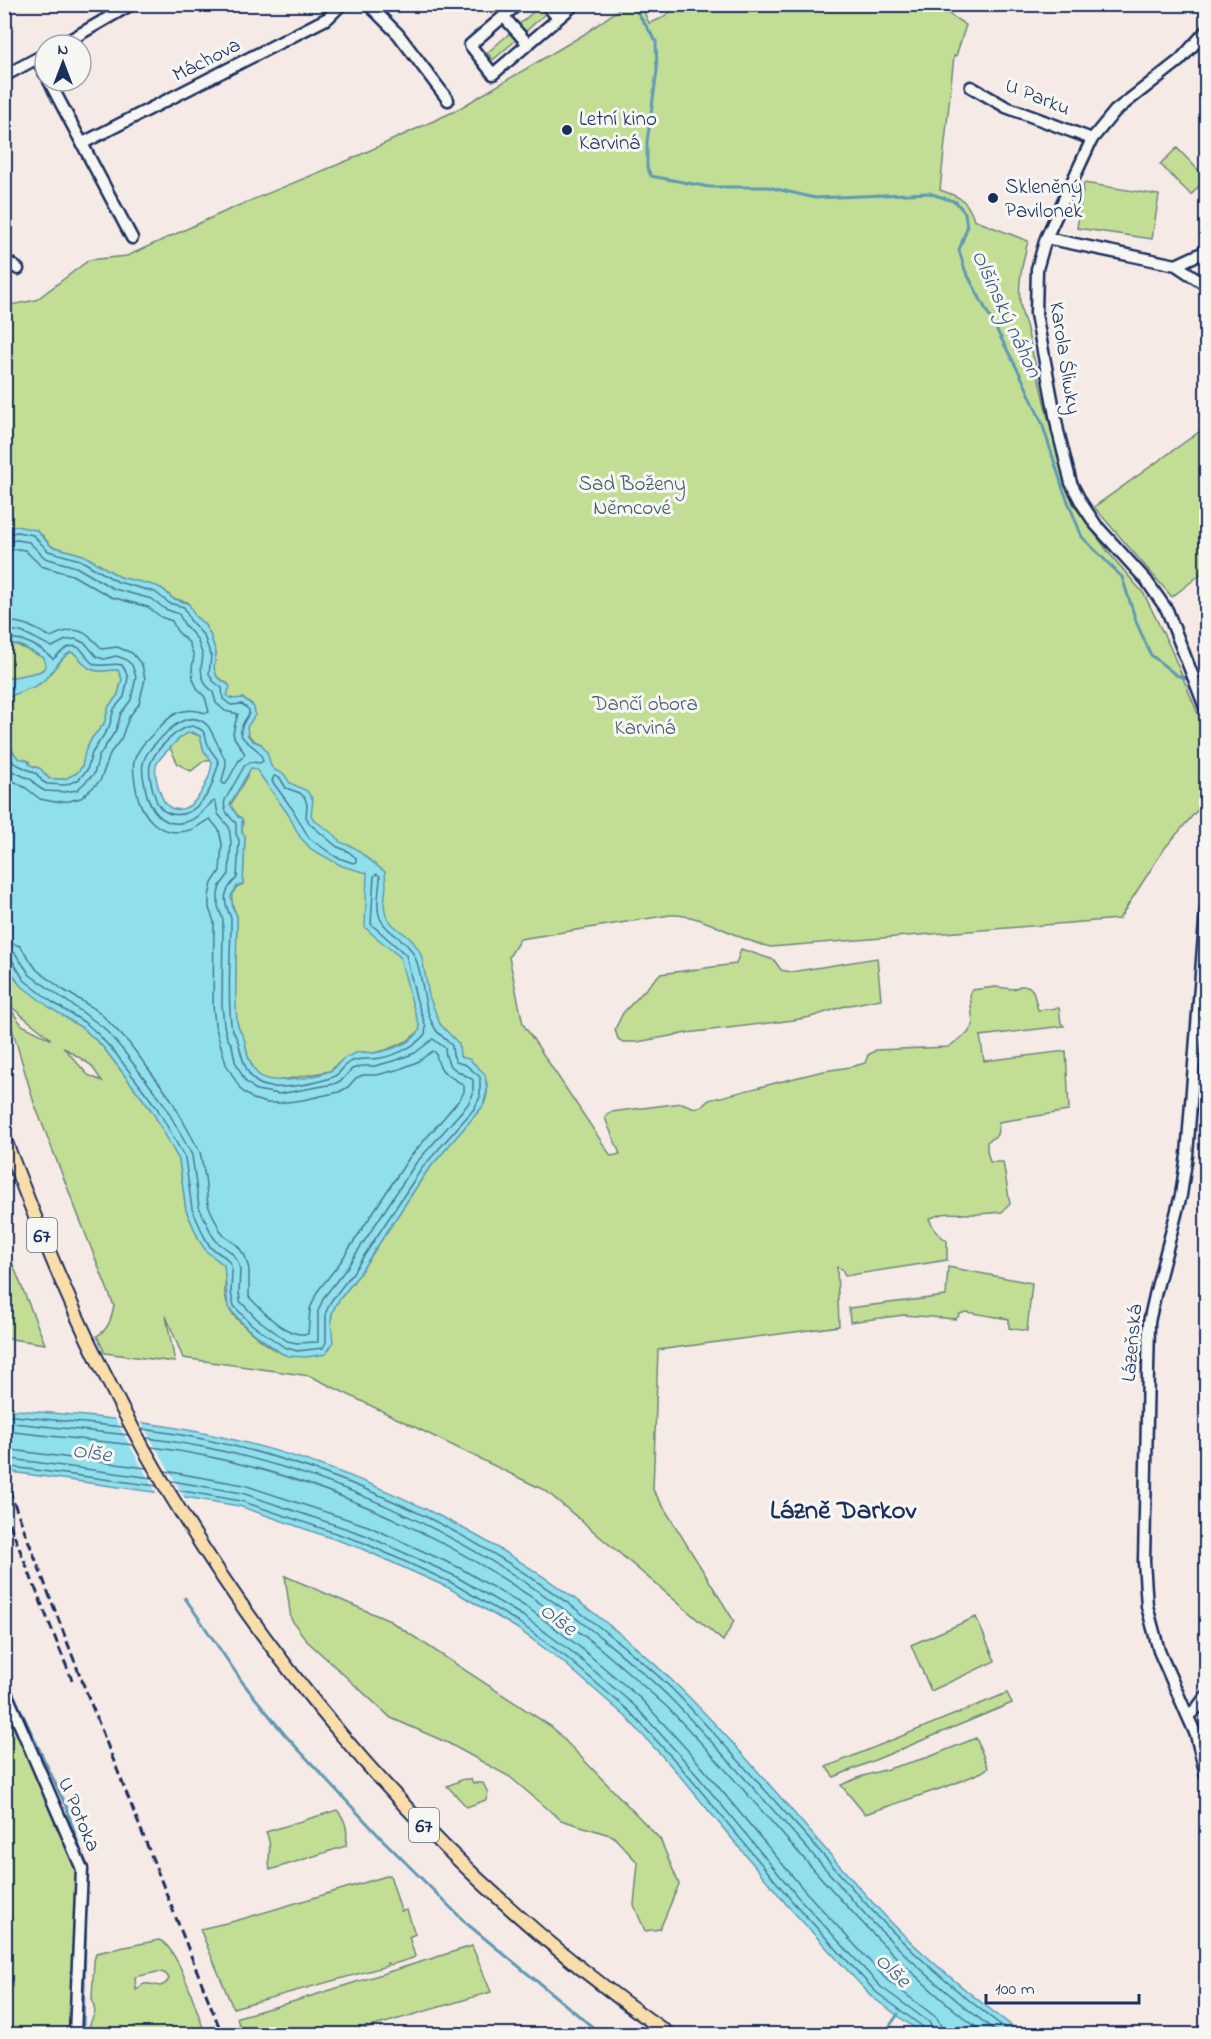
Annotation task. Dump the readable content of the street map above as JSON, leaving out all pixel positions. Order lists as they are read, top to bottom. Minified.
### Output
{"streets":{"main road":["67"],"street":["Máchova","U Parku","Karola Śliwky","Lázeňská","U Potoka"]},"crossings":[["U Parku","Karola Śliwky"]],"districts":["Lázně Darkov"],"water":["Olšinský náhon","Olše"],"parks":["Sad Boženy Němcové","Dančí obora Karviná"],"places":["Letní kino Karviná","Skleněný Pavilonek"],"scale_bar":"100 m","north":"top"}
